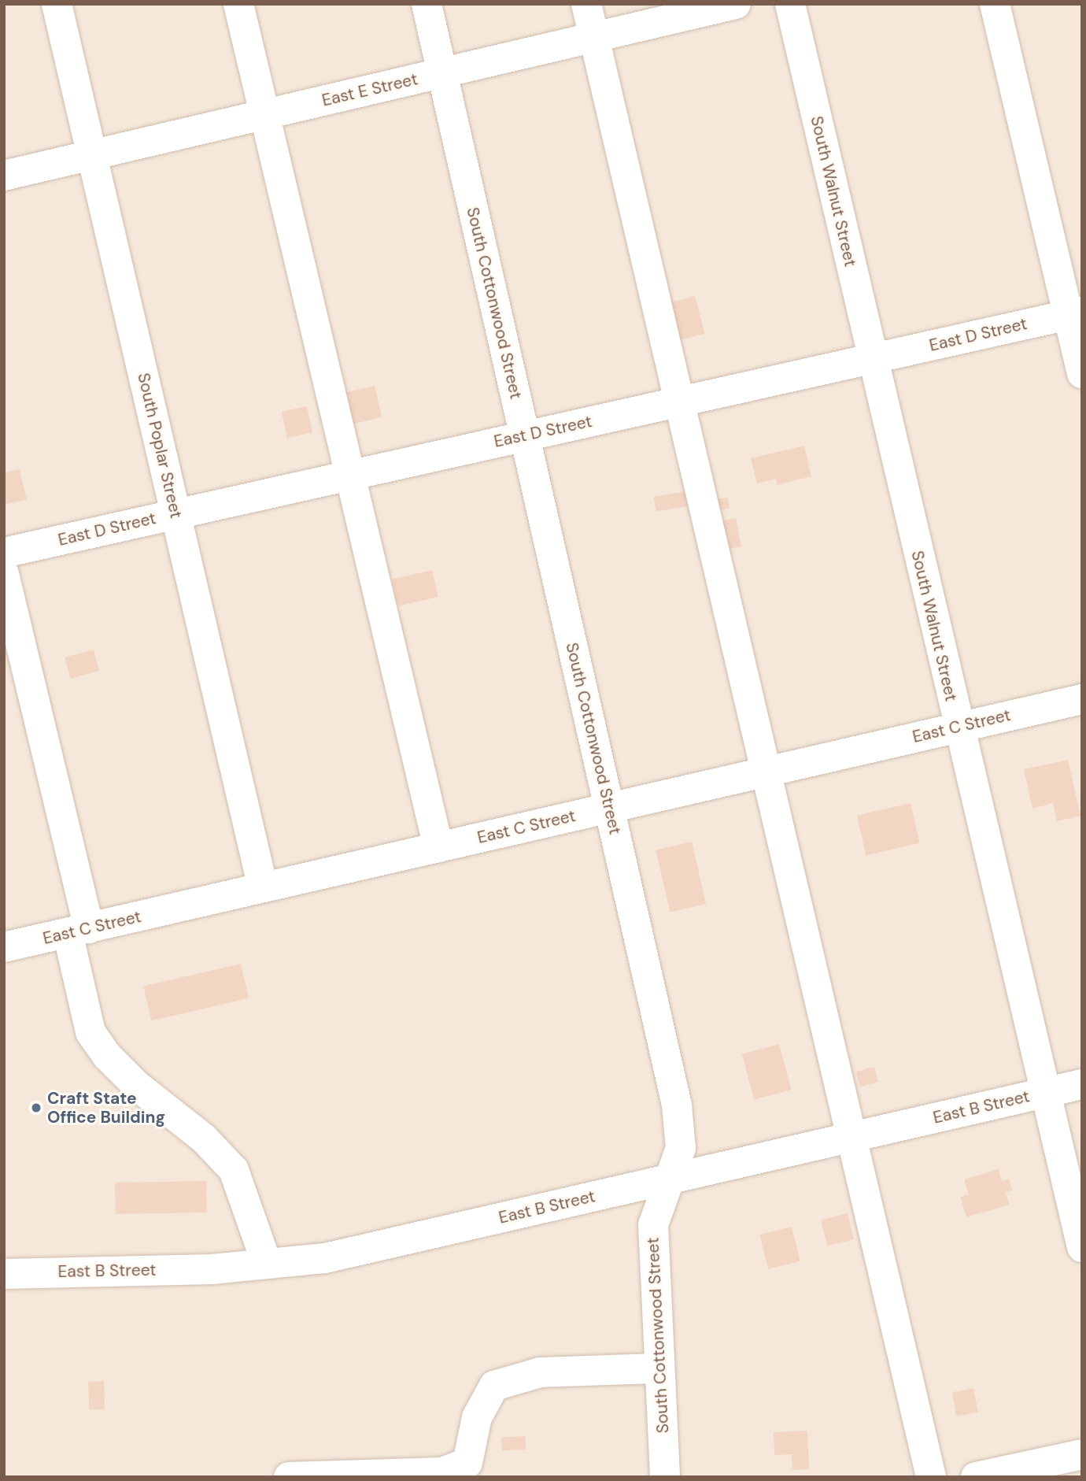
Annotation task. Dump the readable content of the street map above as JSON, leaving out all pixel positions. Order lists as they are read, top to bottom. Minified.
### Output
{"streets":{"street":["East E Street","South Walnut Street","South Cottonwood Street","East D Street","South Poplar Street","East C Street","East B Street"]},"crossings":[["East E Street","South Cottonwood Street"],["East E Street","South Poplar Street"],["South Walnut Street","East D Street"],["South Walnut Street","East C Street"],["South Walnut Street","East B Street"],["South Cottonwood Street","East D Street"],["South Cottonwood Street","East C Street"],["South Cottonwood Street","East B Street"],["East D Street","South Poplar Street"],["South Poplar Street","East C Street"]],"places":["Craft State Office Building"]}
